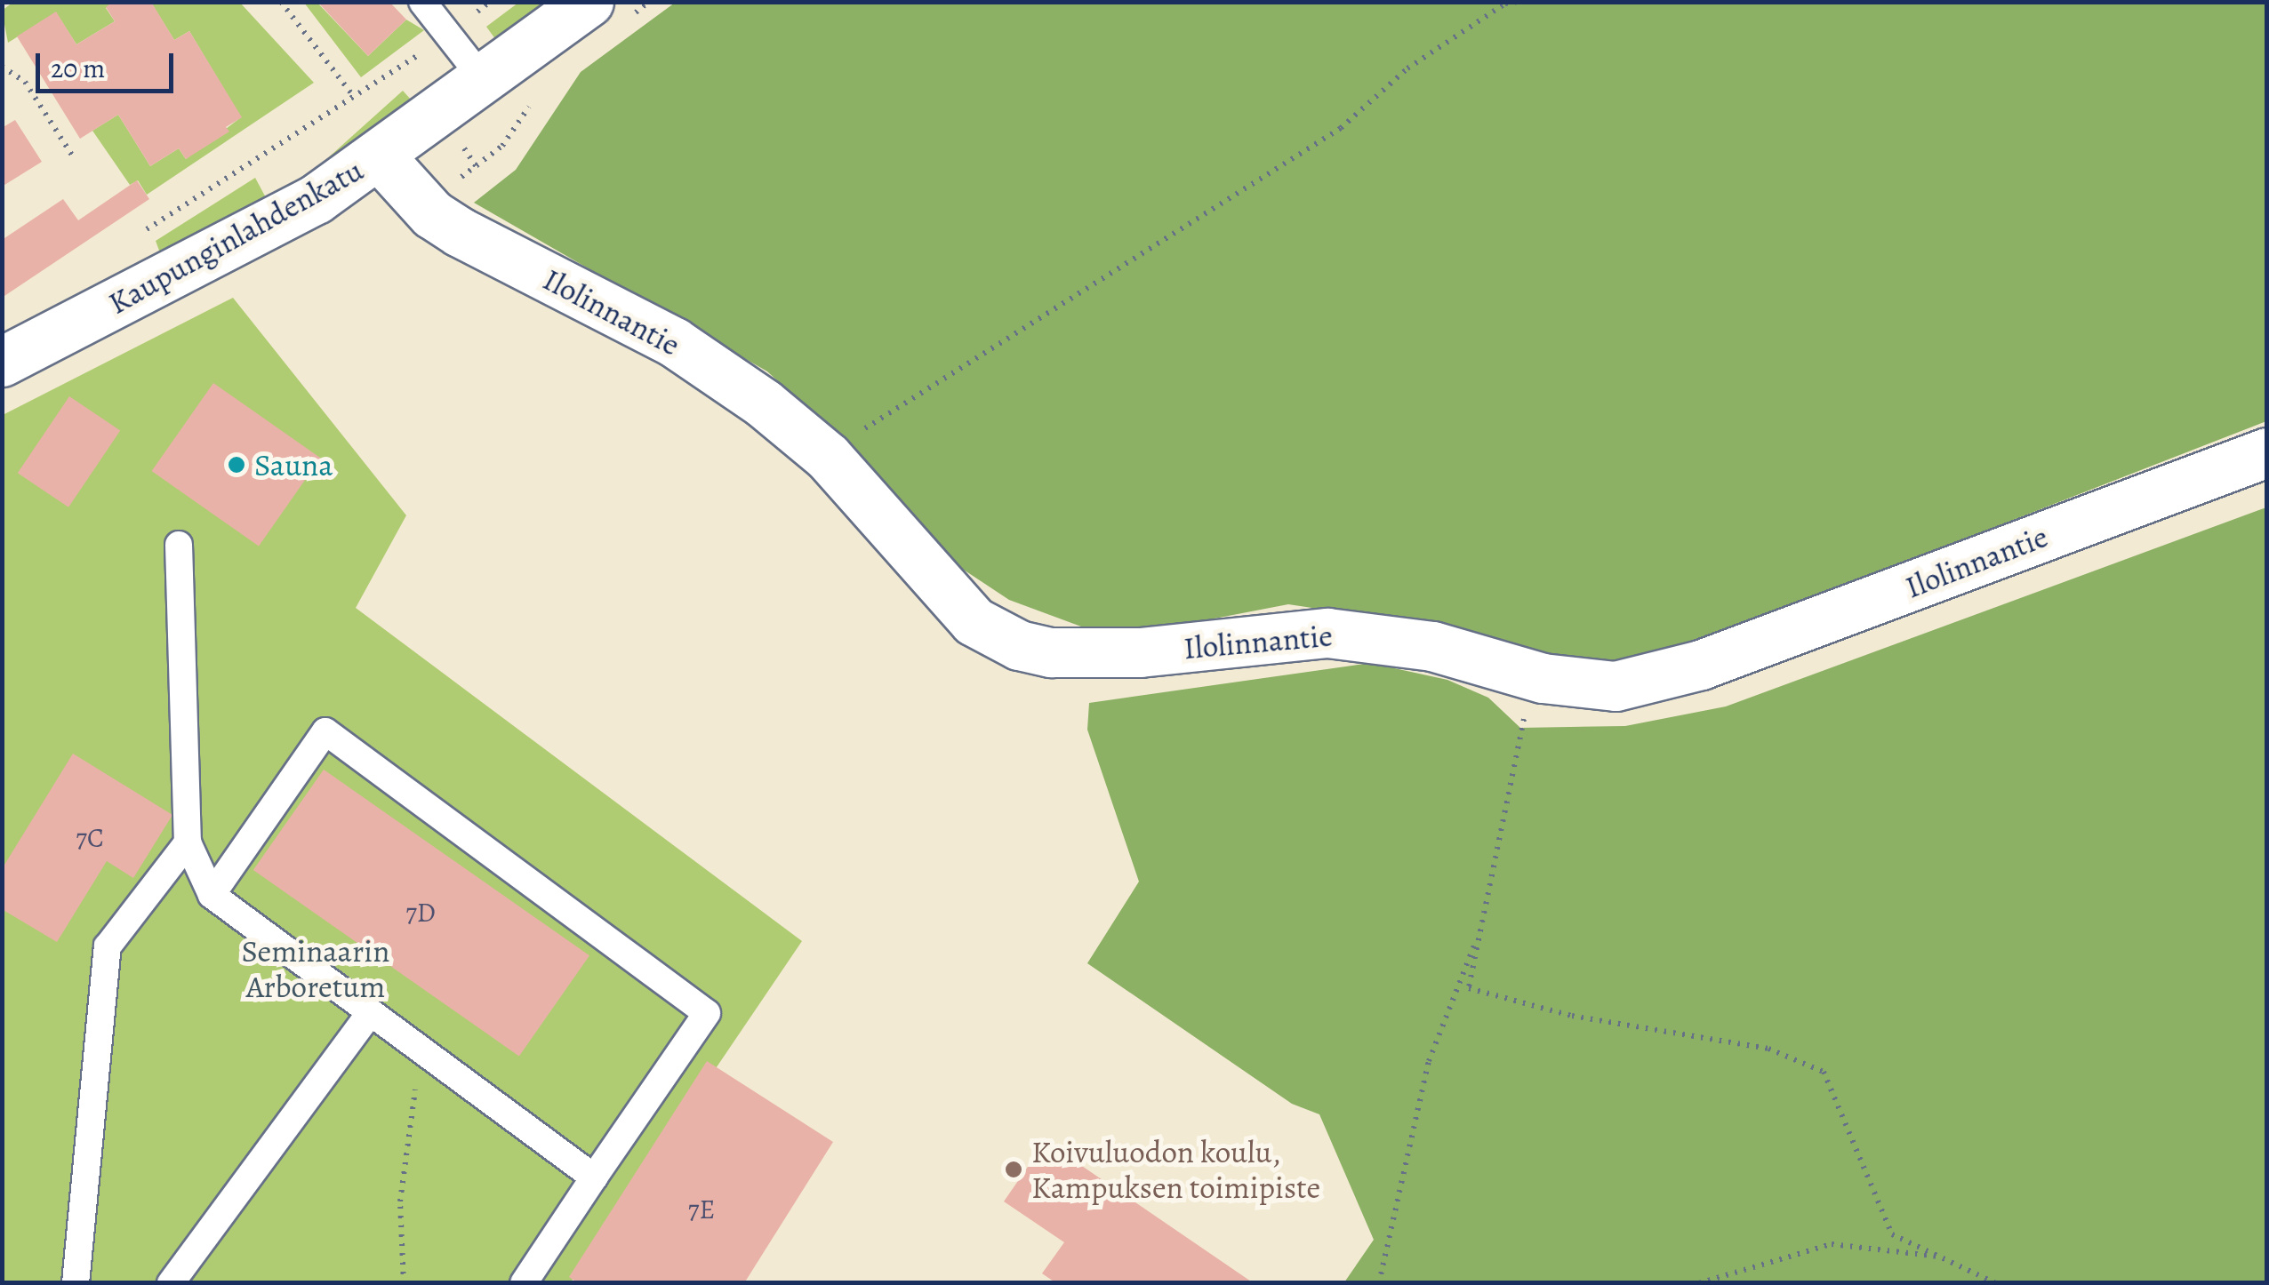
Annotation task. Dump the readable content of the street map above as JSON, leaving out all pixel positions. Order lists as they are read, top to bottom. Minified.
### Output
{"streets":{"street":["Kaupunginlahdenkatu","Ilolinnantie"]},"crossings":[["Kaupunginlahdenkatu","Ilolinnantie"]],"parks":["Seminaarin Arboretum"],"places":["Sauna","Koivuluodon koulu, Kampuksen toimipiste"],"house_numbers":["7C","7D","7E"],"scale_bar":"20 m"}
